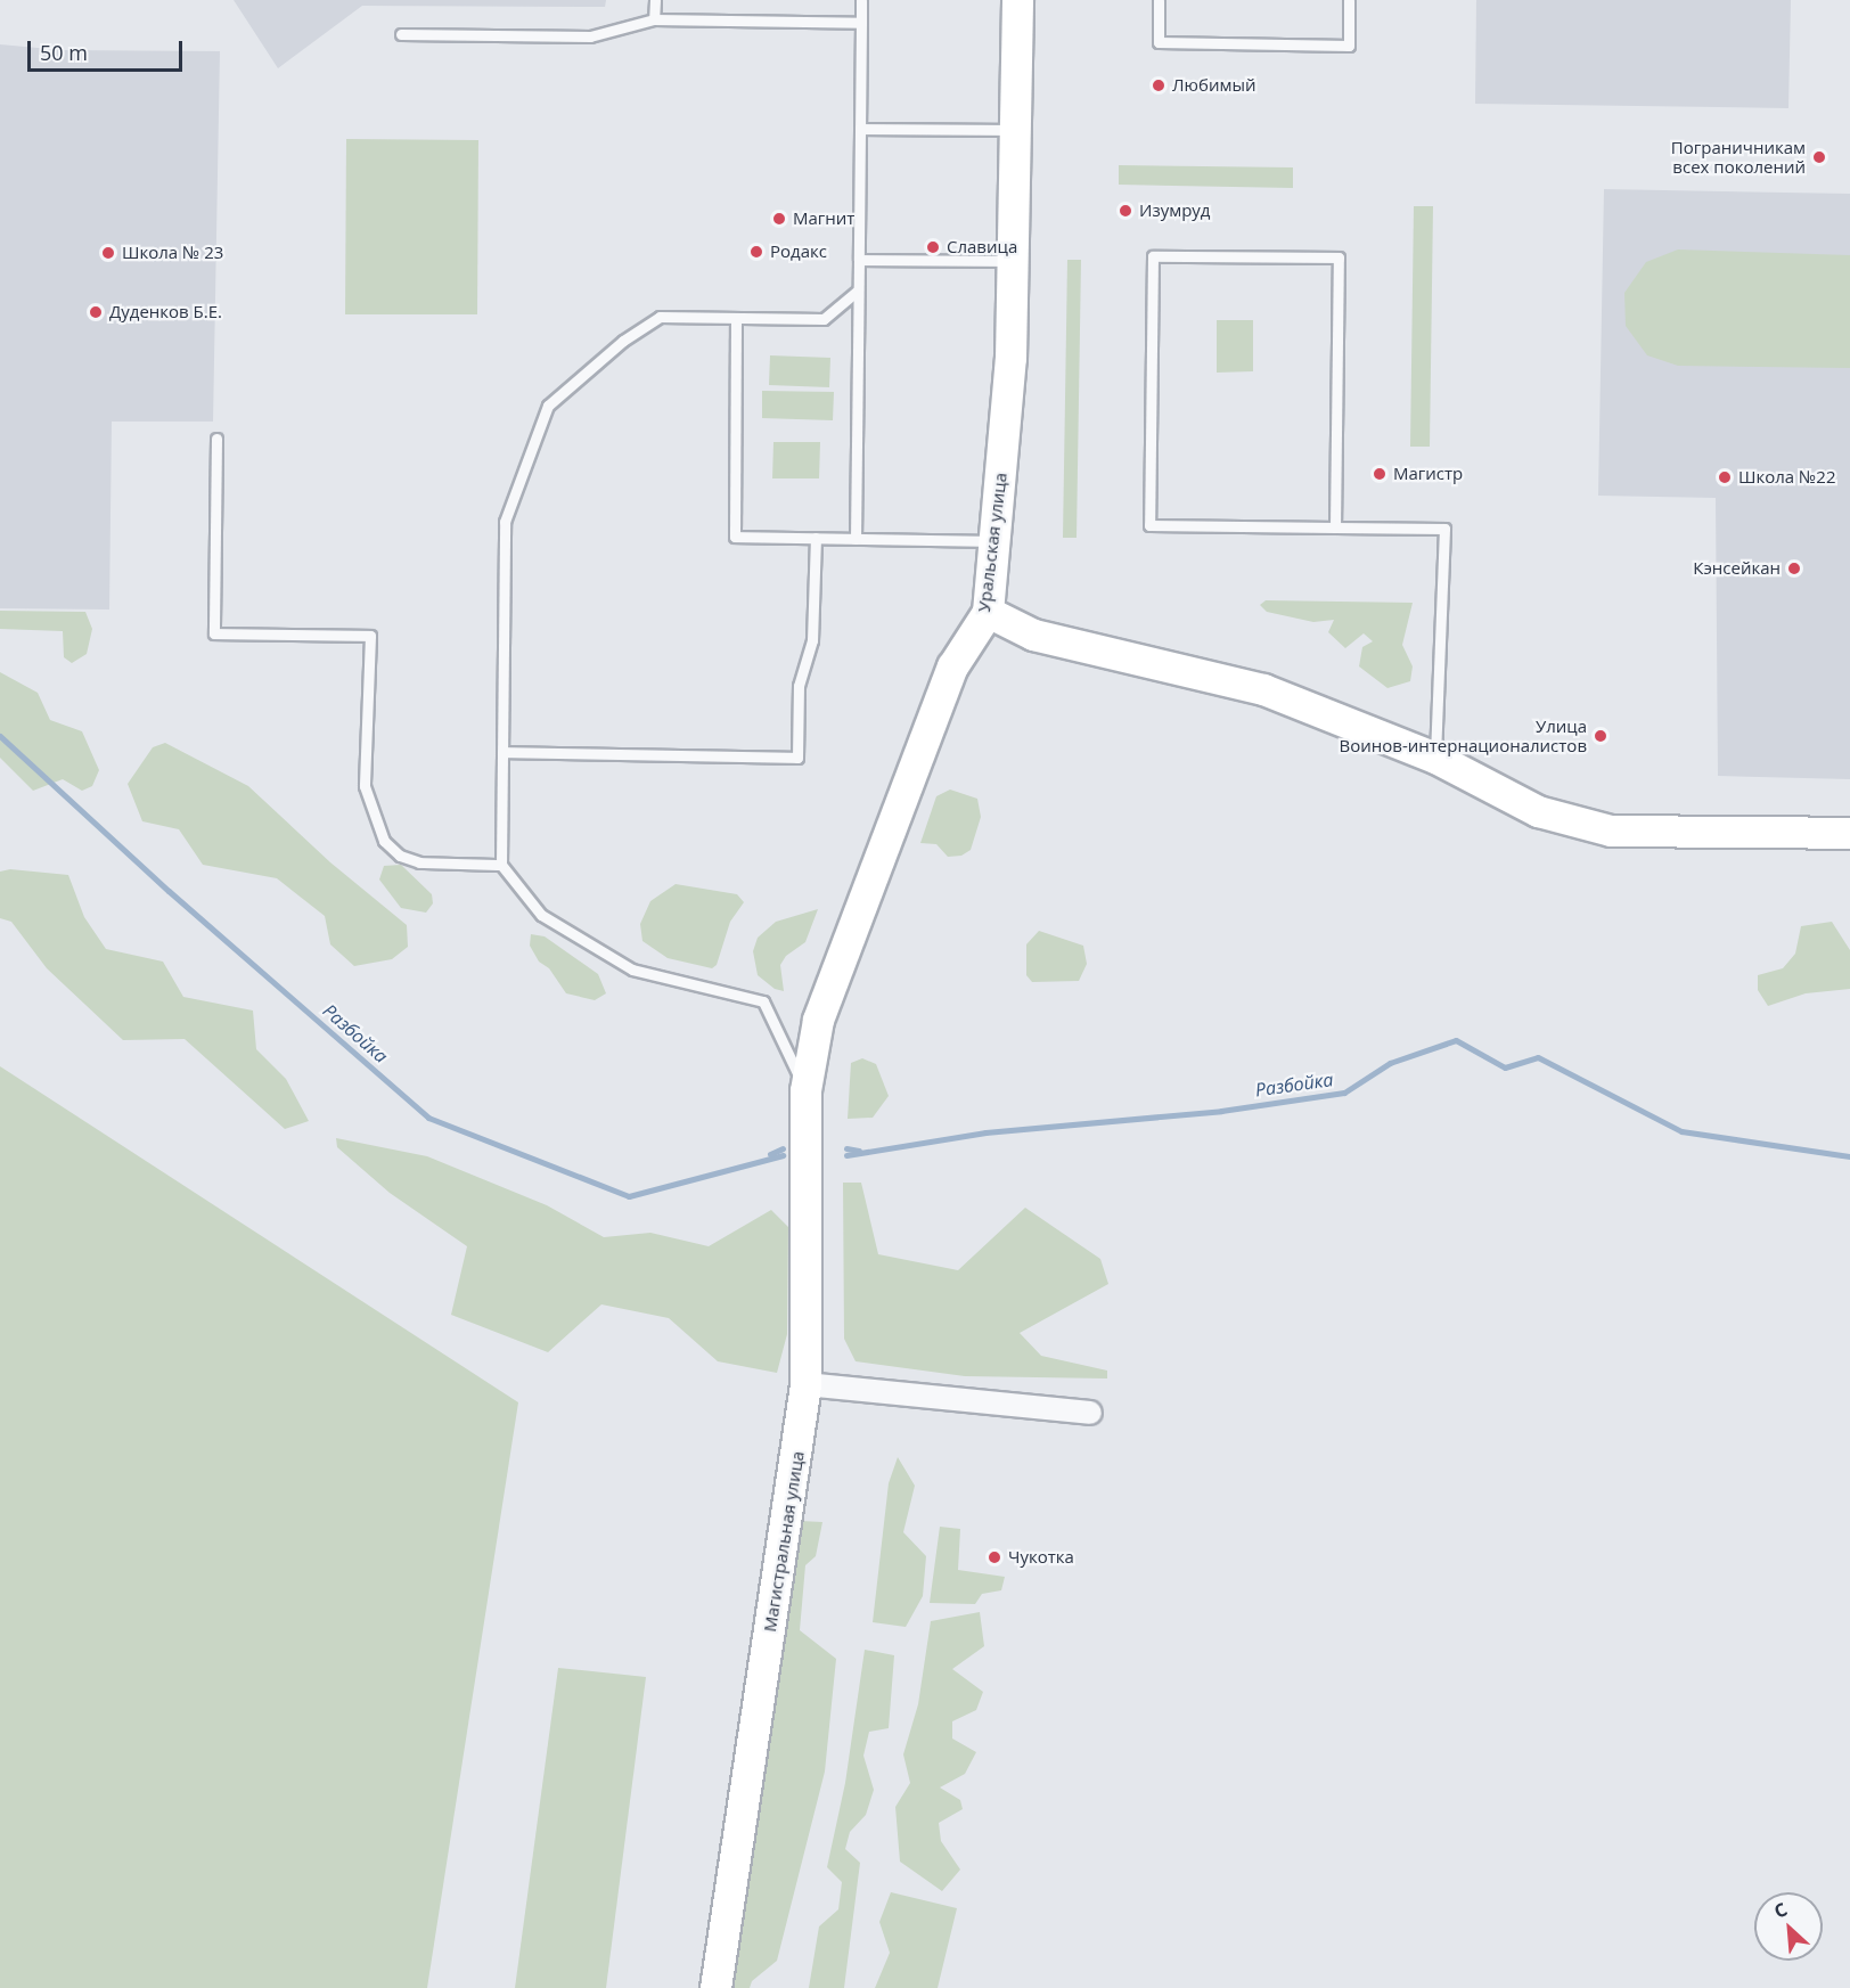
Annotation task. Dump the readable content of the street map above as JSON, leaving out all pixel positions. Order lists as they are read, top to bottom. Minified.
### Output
{"streets":{"street":["Уральская улица","Магистральная улица"]},"crossings":[["Уральская улица","Магистральная улица"]],"water":["Разбойка"],"places":["Любимый","Пограничникам всех поколений","Изумруд","Магнит","Славица","Родакс","Школа № 23","Дуденков Б.Е.","Магистр","Школа №22","Кэнсейкан","Улица Воинов-интернационалистов","Чукотка"],"scale_bar":"50 m","north":"top left"}
